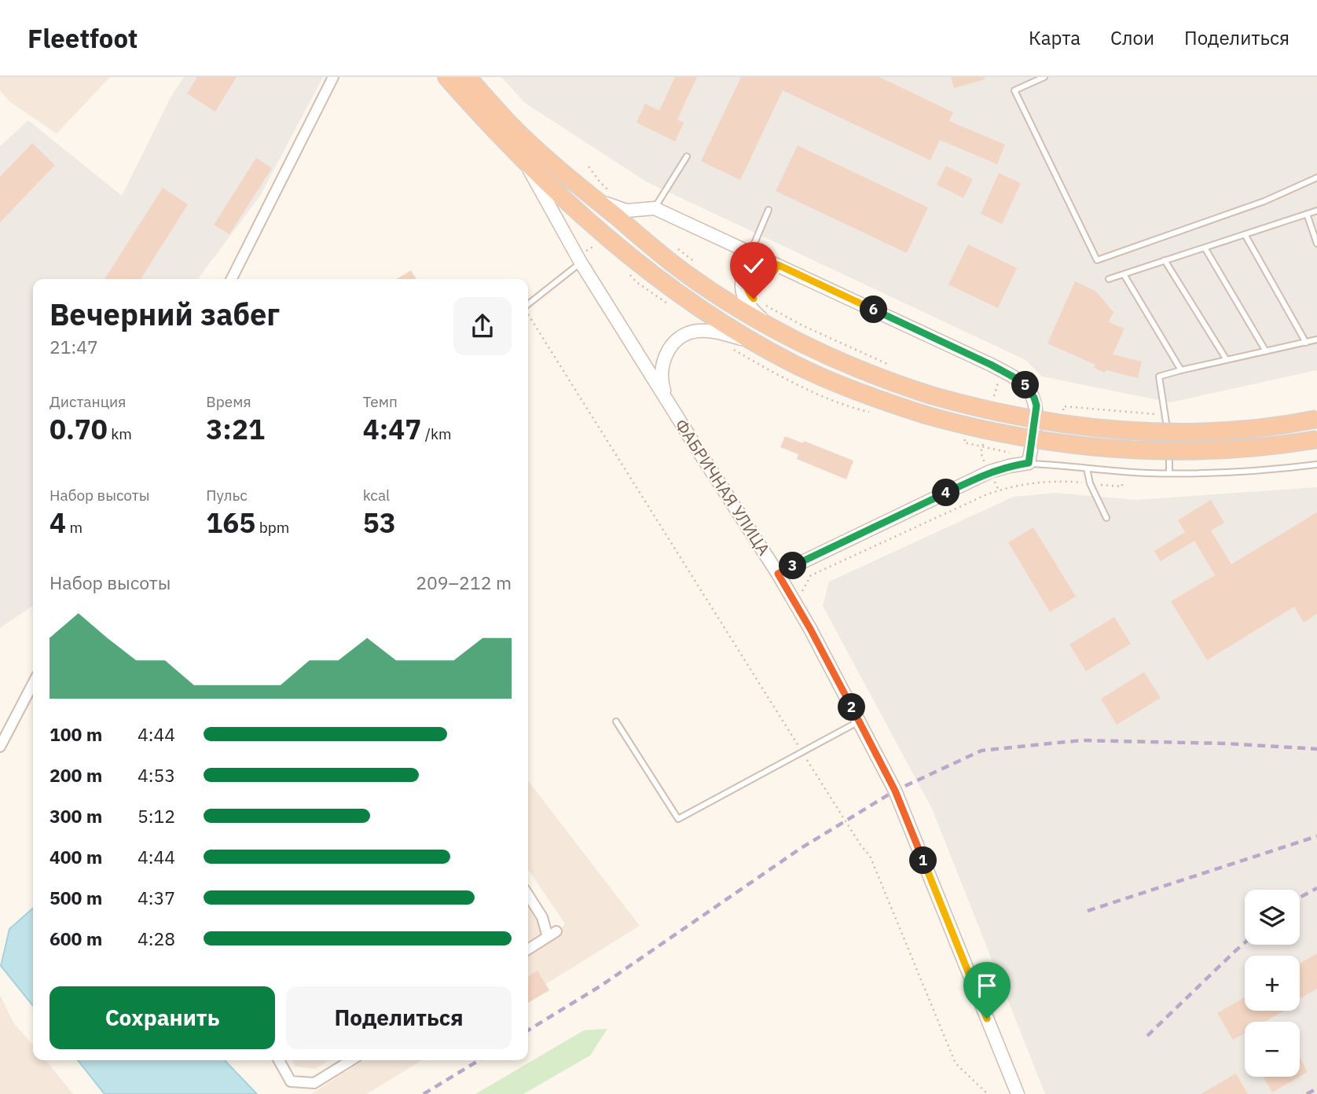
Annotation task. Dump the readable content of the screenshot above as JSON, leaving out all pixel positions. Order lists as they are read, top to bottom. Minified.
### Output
{"streets":{"street":["ФАБРИЧНАЯ УЛИЦА"]},"page":{"header":"Fleetfoot","nav":["Карта","Слои","Поделиться"],"heading":["Вечерний забег","21:47"],"pins":["6","5","4","3","2","1"],"stats":[["Дистанция","0.70 km"],["Время","3:21"],["Темп","4:47 /km"],["Набор высоты","4 m"],["Пульс","165 bpm"],["kcal","53"]],"chart":["Набор высоты","209–212 m"],"list":[{"name":"100 m","note":"4:44"},{"name":"200 m","note":"4:53"},{"name":"300 m","note":"5:12"},{"name":"400 m","note":"4:44"},{"name":"500 m","note":"4:37"},{"name":"600 m","note":"4:28"}],"map_buttons":["+","−"],"buttons":["Сохранить","Поделиться"]}}
